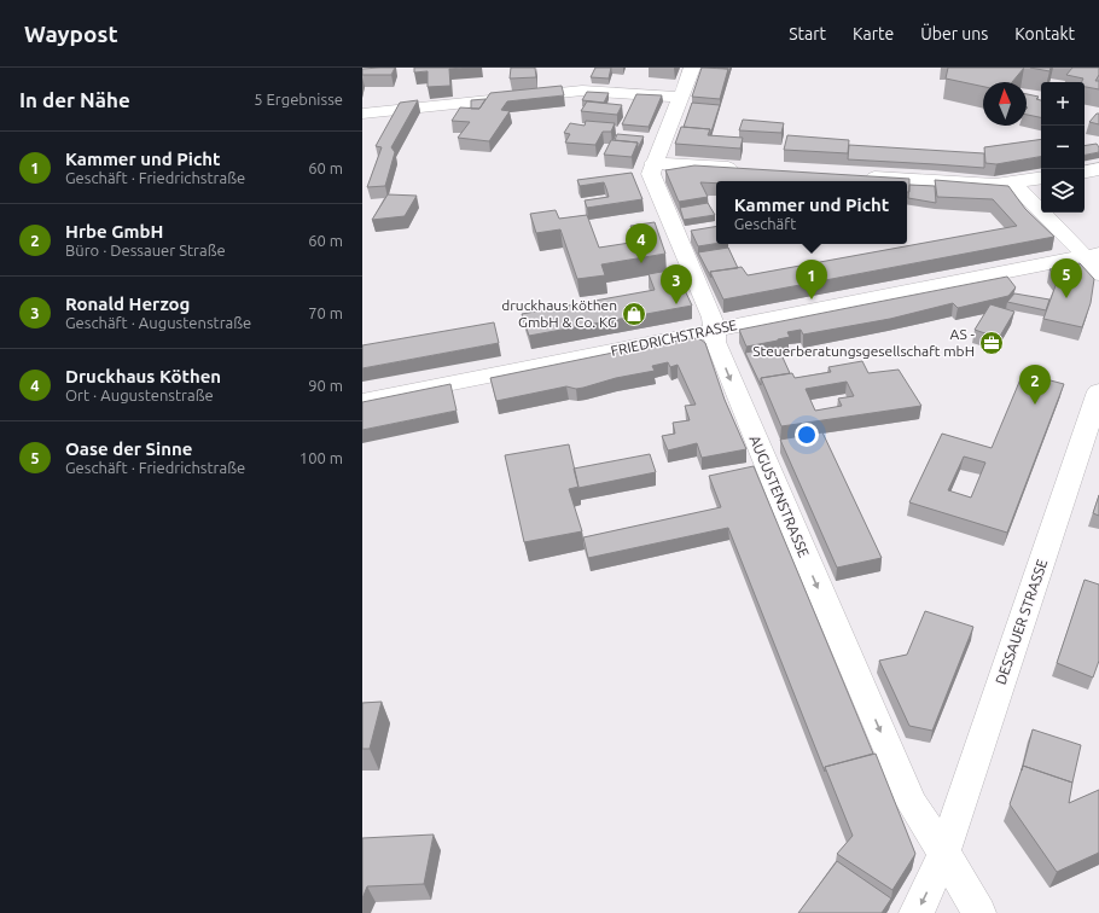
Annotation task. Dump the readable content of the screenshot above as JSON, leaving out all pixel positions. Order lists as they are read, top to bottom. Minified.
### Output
{"streets":{"street":["FRIEDRICHSTRASSE","AUGUSTENSTRASSE","DESSAUER STRASSE"]},"crossings":[["FRIEDRICHSTRASSE","AUGUSTENSTRASSE"],["AUGUSTENSTRASSE","DESSAUER STRASSE"]],"one_way":["AUGUSTENSTRASSE"],"places":{"shop":["druckhaus köthen GmbH & Co. KG"],"office":["AS - Steuerberatungsgesellschaft mbH"]},"north":"top","page":{"header":"Waypost","nav":["Start","Karte","Über uns","Kontakt"],"heading":["In der Nähe","5 Ergebnisse"],"map_buttons":["+","−"],"list":[{"mark":"1","name":"Kammer und Picht","note":"Geschäft · Friedrichstraße","value":"60 m"},{"mark":"2","name":"Hrbe GmbH","note":"Büro · Dessauer Straße","value":"60 m"},{"mark":"3","name":"Ronald Herzog","note":"Geschäft · Augustenstraße","value":"70 m"},{"mark":"4","name":"Druckhaus Köthen","note":"Ort · Augustenstraße","value":"90 m"},{"mark":"5","name":"Oase der Sinne","note":"Geschäft · Friedrichstraße","value":"100 m"}],"popup":["Kammer und Picht","Geschäft"],"pins":["4","5","1","3","2"]}}
